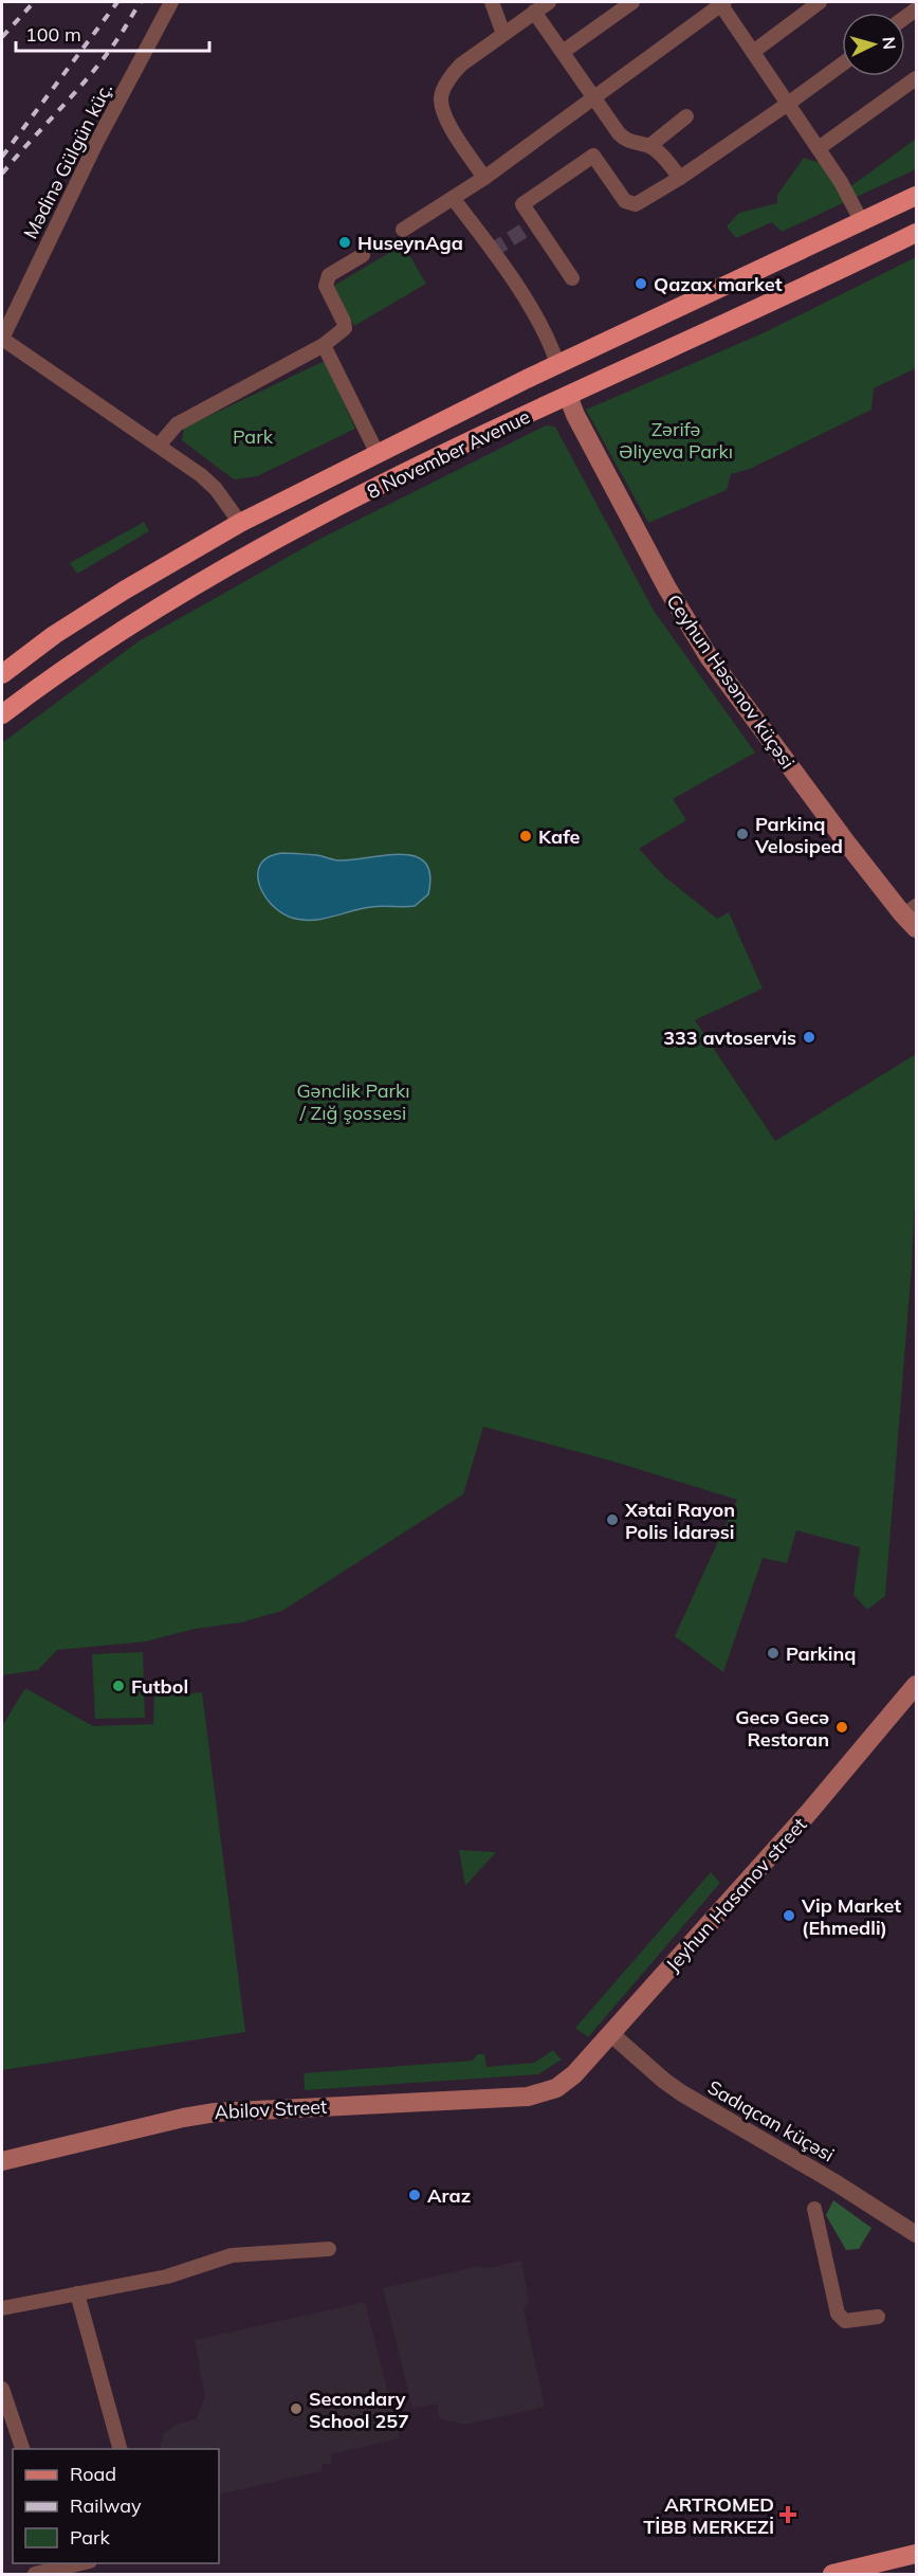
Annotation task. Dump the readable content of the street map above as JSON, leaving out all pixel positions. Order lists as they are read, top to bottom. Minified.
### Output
{"streets":{"highway":["8 November Avenue"],"main road":["Ceyhun Həsənov küçəsi","Jeyhun Hasanov street","Abilov Street"],"street":["Mədinə Gülgün küç.","Sadıqcan küçəsi"]},"crossings":[["8 November Avenue","Ceyhun Həsənov küçəsi"],["Jeyhun Hasanov street","Abilov Street"],["Jeyhun Hasanov street","Sadıqcan küçəsi"]],"parks":["Zərifə Əliyeva Parkı","Park","Gənclik Parkı / Zığ şossesi"],"places":{"other":["HuseynAga","Qazax market","Parkinq Velosiped","Kafe","333 avtoservis","Xətai Rayon Polis İdarəsi","Parkinq","Futbol","Gecə Gecə Restoran","Vip Market (Ehmedli)","Araz","Secondary School 257"],"health":["ARTROMED TİBB MERKEZİ"]},"legend":["Road","Railway","Park"],"scale_bar":"100 m","north":"right"}
